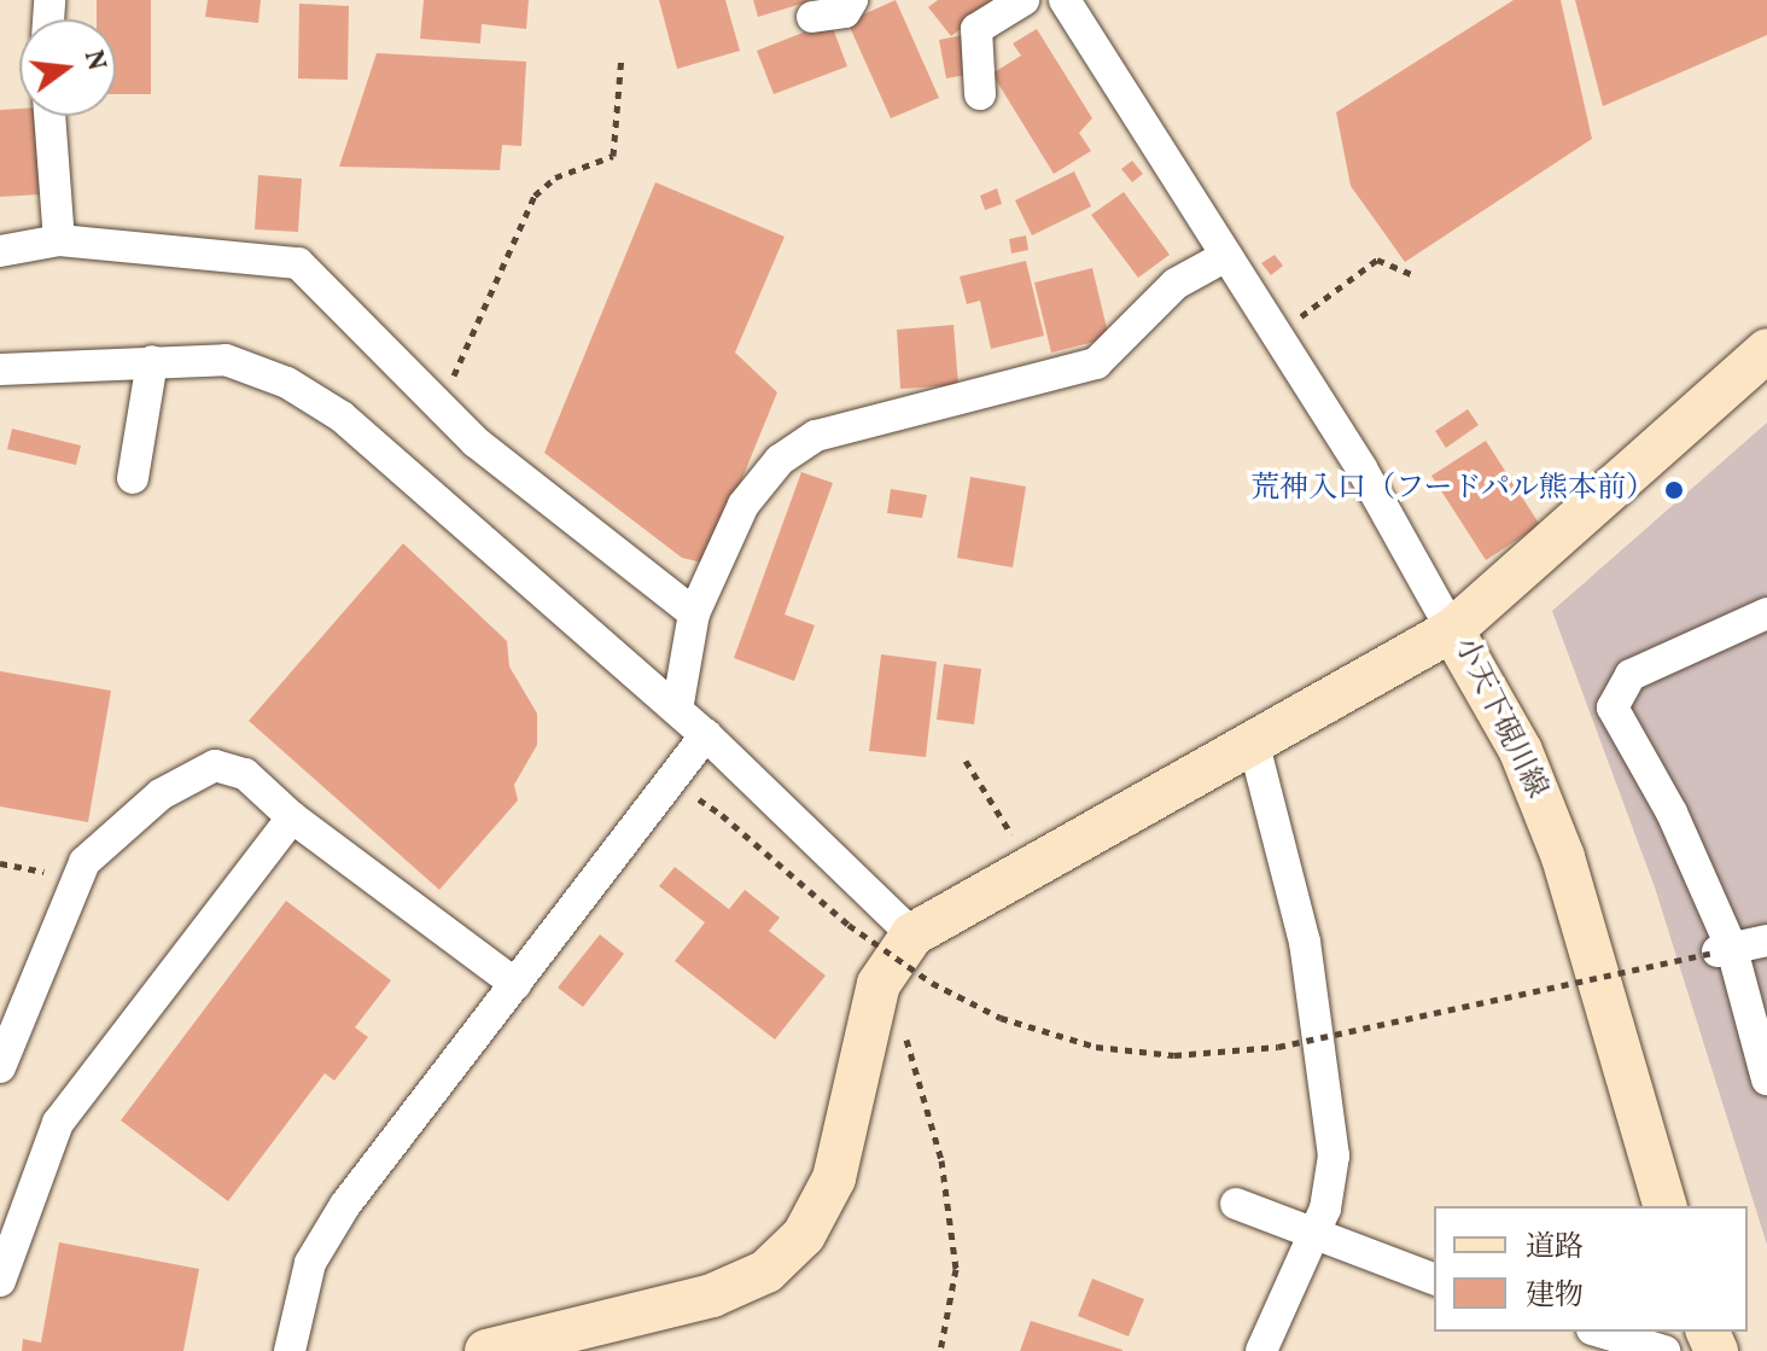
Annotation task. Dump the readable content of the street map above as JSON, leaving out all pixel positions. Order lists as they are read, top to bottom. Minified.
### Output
{"streets":{"street":["小天下硯川線"]},"places":["荒神入口（フードパル熊本前）"],"legend":["道路","建物"],"north":"right"}
